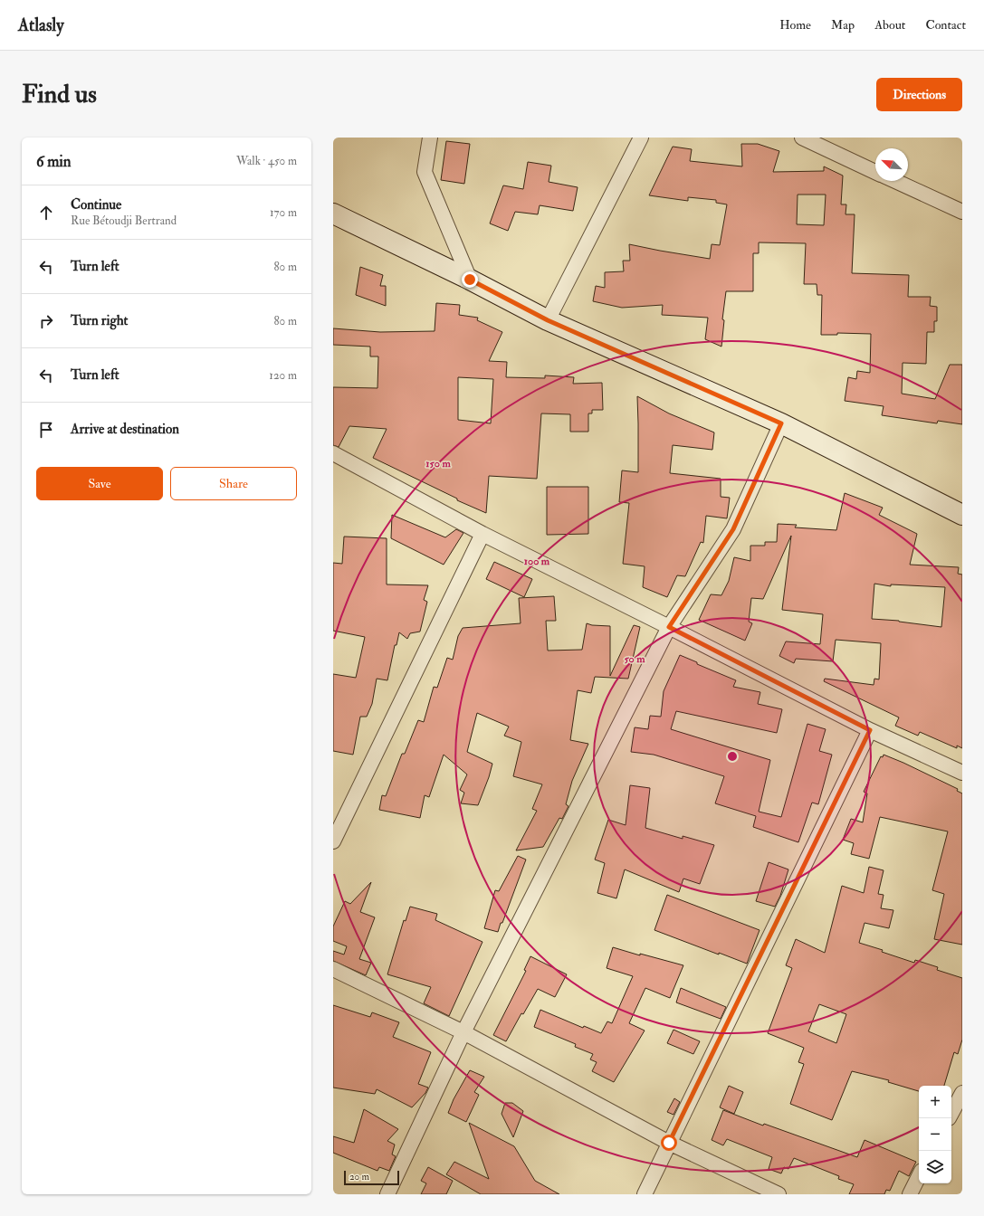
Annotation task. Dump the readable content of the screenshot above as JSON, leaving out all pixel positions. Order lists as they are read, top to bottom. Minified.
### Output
{"scale_bar":"20 m","north":"top left","page":{"header":"Atlasly","nav":["Home","Map","About","Contact"],"buttons":["Directions",["Save","Share"]],"title":"Find us","heading":["6 min","Walk · 450 m"],"list":[["Continue","Rue Bétoudji Bertrand","170 m"],["Turn left","80 m"],["Turn right","80 m"],["Turn left","120 m"],"Arrive at destination"],"map_buttons":["+","−"],"scale":"20 m"},"rings":["150 m","100 m","50 m"]}
